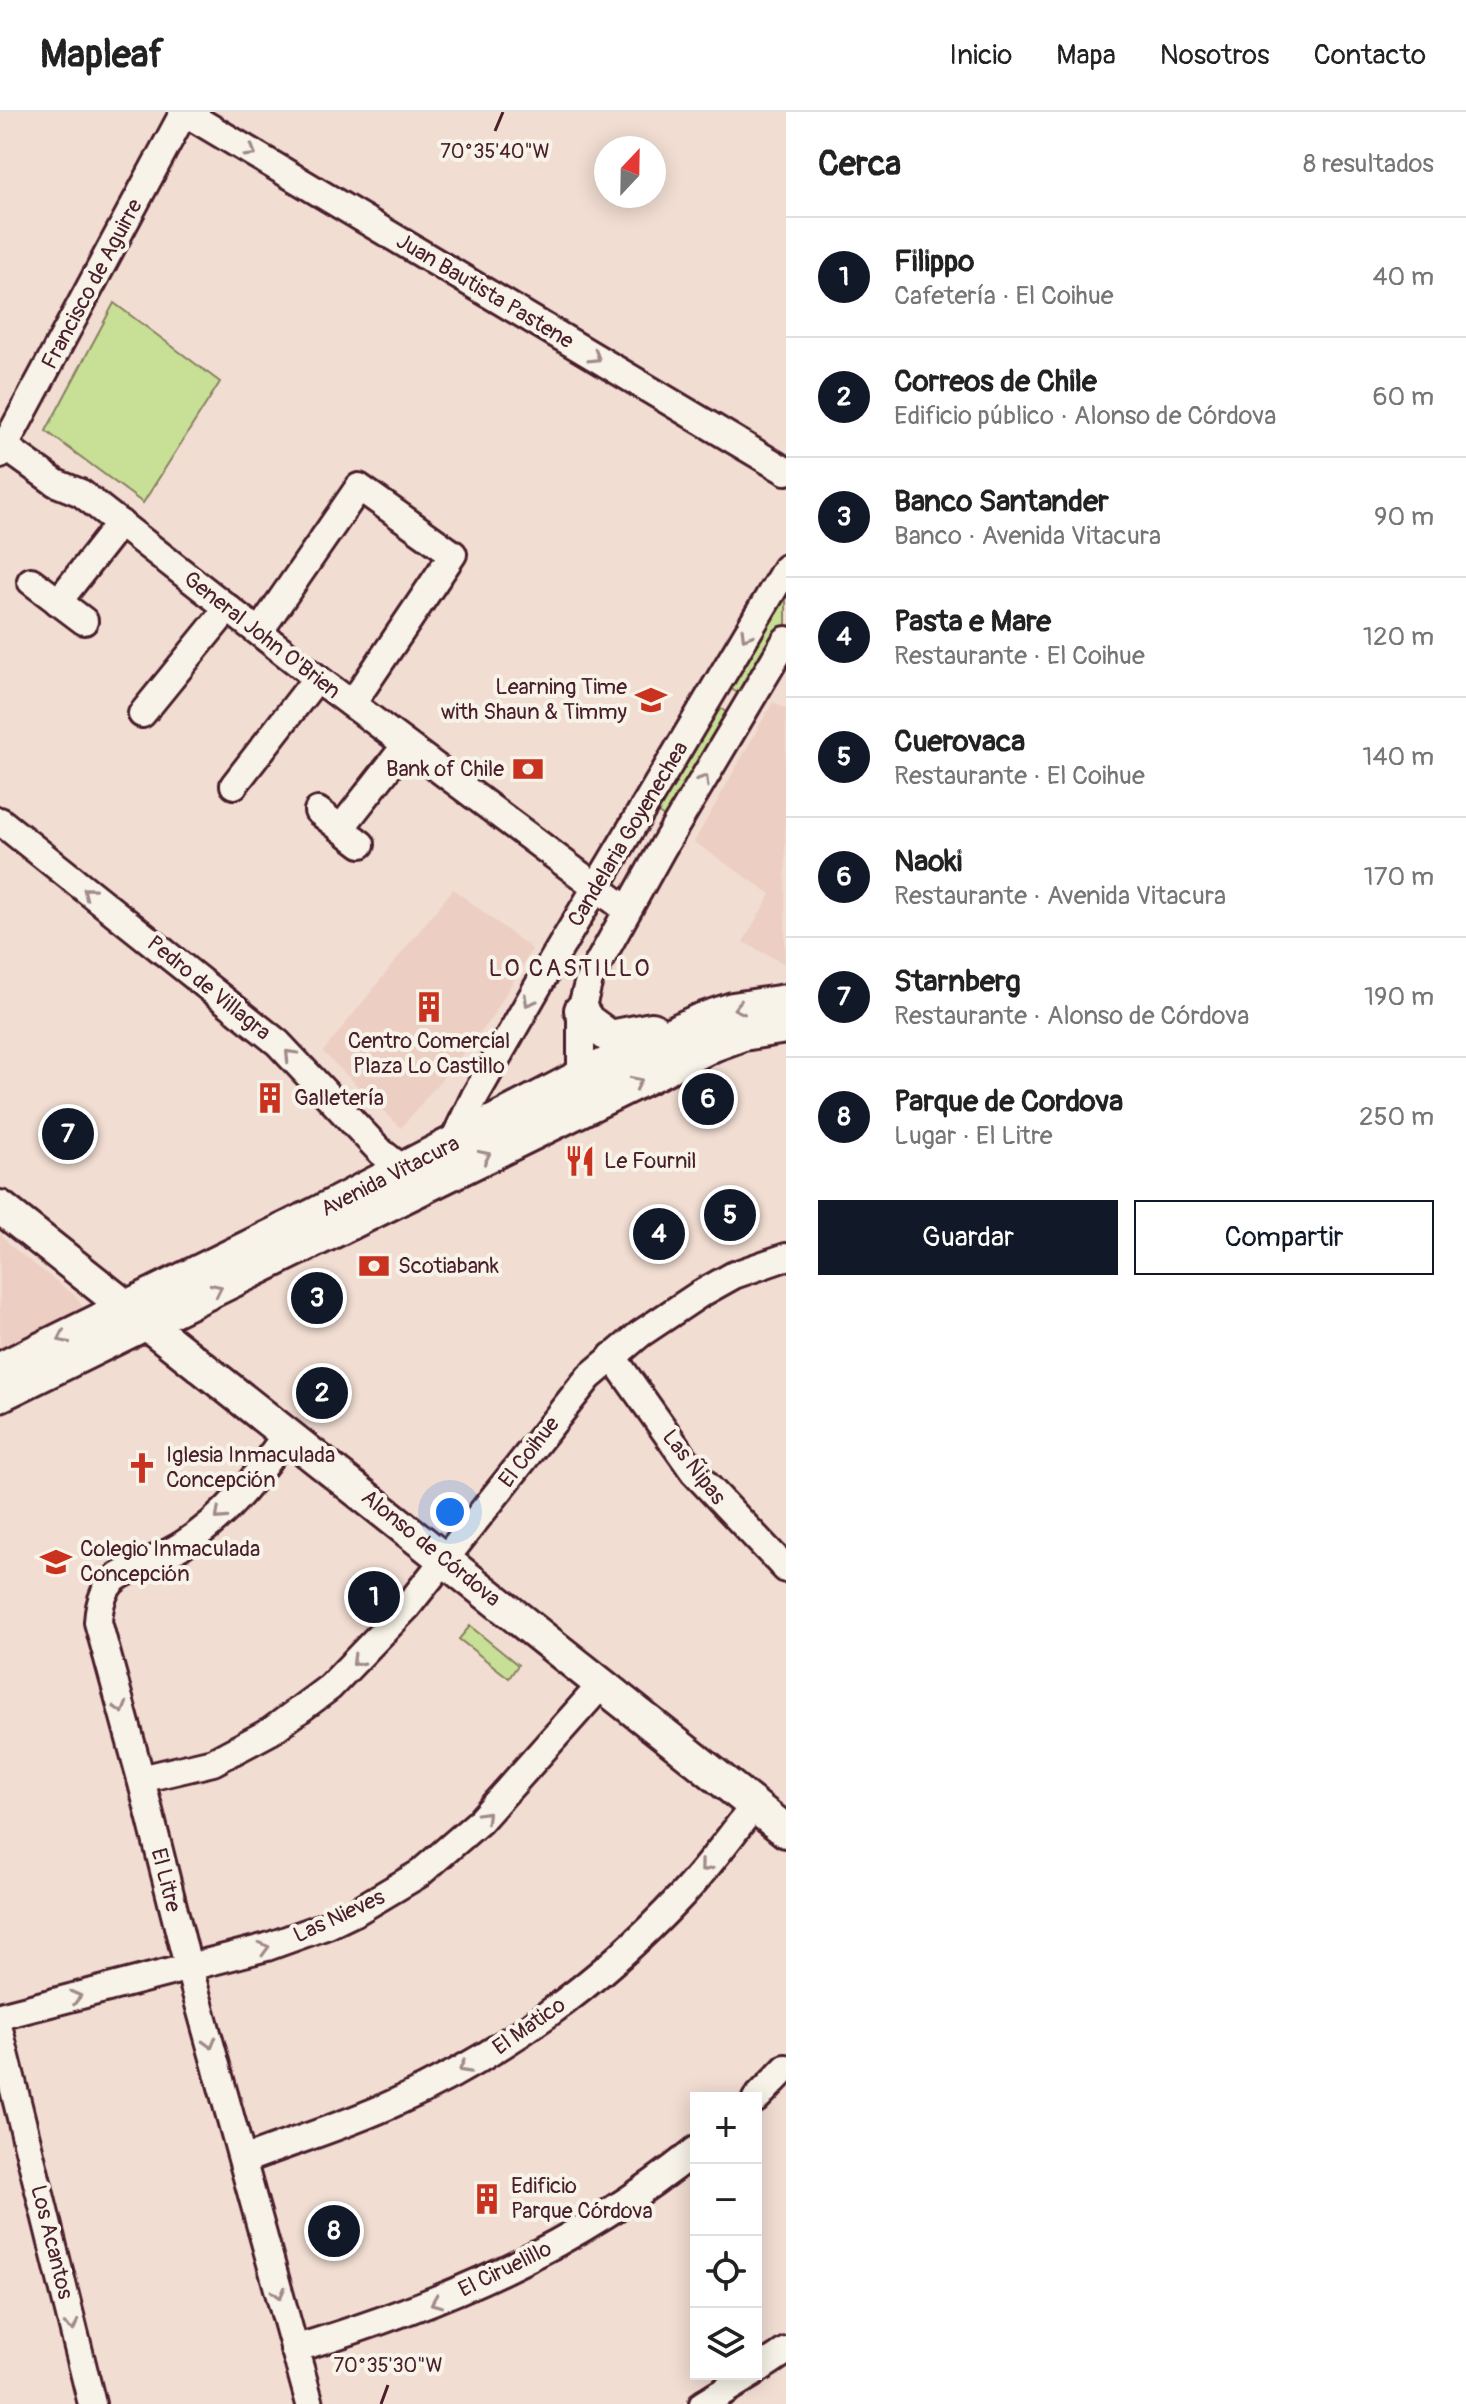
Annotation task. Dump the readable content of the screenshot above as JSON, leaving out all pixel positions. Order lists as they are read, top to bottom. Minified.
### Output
{"streets":{"main road":["Avenida Vitacura","Alonso de Córdova"],"street":["Francisco de Aguirre","Juan Bautista Pastene","General John O'Brien","Candelaria Goyenechea","Pedro de Villagra","El Coihue","Las Ñipas","El Litre","Las Nieves","El Matico","Los Acantos","El Ciruelillo"]},"crossings":[["Francisco de Aguirre","Juan Bautista Pastene"],["Francisco de Aguirre","General John O'Brien"],["General John O'Brien","Candelaria Goyenechea"],["Candelaria Goyenechea","Avenida Vitacura"],["Pedro de Villagra","Avenida Vitacura"],["Avenida Vitacura","Alonso de Córdova"],["El Coihue","Las Ñipas"],["El Coihue","Alonso de Córdova"],["El Coihue","El Litre"],["Alonso de Córdova","El Litre"],["Alonso de Córdova","Las Nieves"],["Alonso de Córdova","El Matico"],["El Litre","Las Nieves"],["El Litre","El Matico"],["El Litre","El Ciruelillo"]],"one_way":["Juan Bautista Pastene","Pedro de Villagra","El Coihue","El Litre","Las Nieves","El Matico","Los Acantos","El Ciruelillo"],"districts":["LO CASTILLO"],"places":{"school or university":["Learning Time with Shaun & Timmy","Colegio Inmaculada Concepción"],"bank":["Bank of Chile","Scotiabank"],"building":["Centro Comercial Plaza Lo Castillo","Galletería","Edificio Parque Córdova"],"restaurant":["Le Fournil"],"church":["Iglesia Inmaculada Concepción"]},"north":"top","page":{"header":"Mapleaf","nav":["Inicio","Mapa","Nosotros","Contacto"],"heading":["Cerca","8 resultados"],"list":[{"mark":"1","name":"Filippo","note":"Cafetería · El Coihue","value":"40 m"},{"mark":"2","name":"Correos de Chile","note":"Edificio público · Alonso de Córdova","value":"60 m"},{"mark":"3","name":"Banco Santander","note":"Banco · Avenida Vitacura","value":"90 m"},{"mark":"4","name":"Pasta e Mare","note":"Restaurante · El Coihue","value":"120 m"},{"mark":"5","name":"Cuerovaca","note":"Restaurante · El Coihue","value":"140 m"},{"mark":"6","name":"Naoki","note":"Restaurante · Avenida Vitacura","value":"170 m"},{"mark":"7","name":"Starnberg","note":"Restaurante · Alonso de Córdova","value":"190 m"},{"mark":"8","name":"Parque de Cordova","note":"Lugar · El Litre","value":"250 m"}],"pins":["6","7","5","4","3","2","1","8"],"buttons":["Guardar","Compartir"],"map_buttons":["+","−"]},"coordinates":["70°35'40\"W","70°35'30\"W"]}
